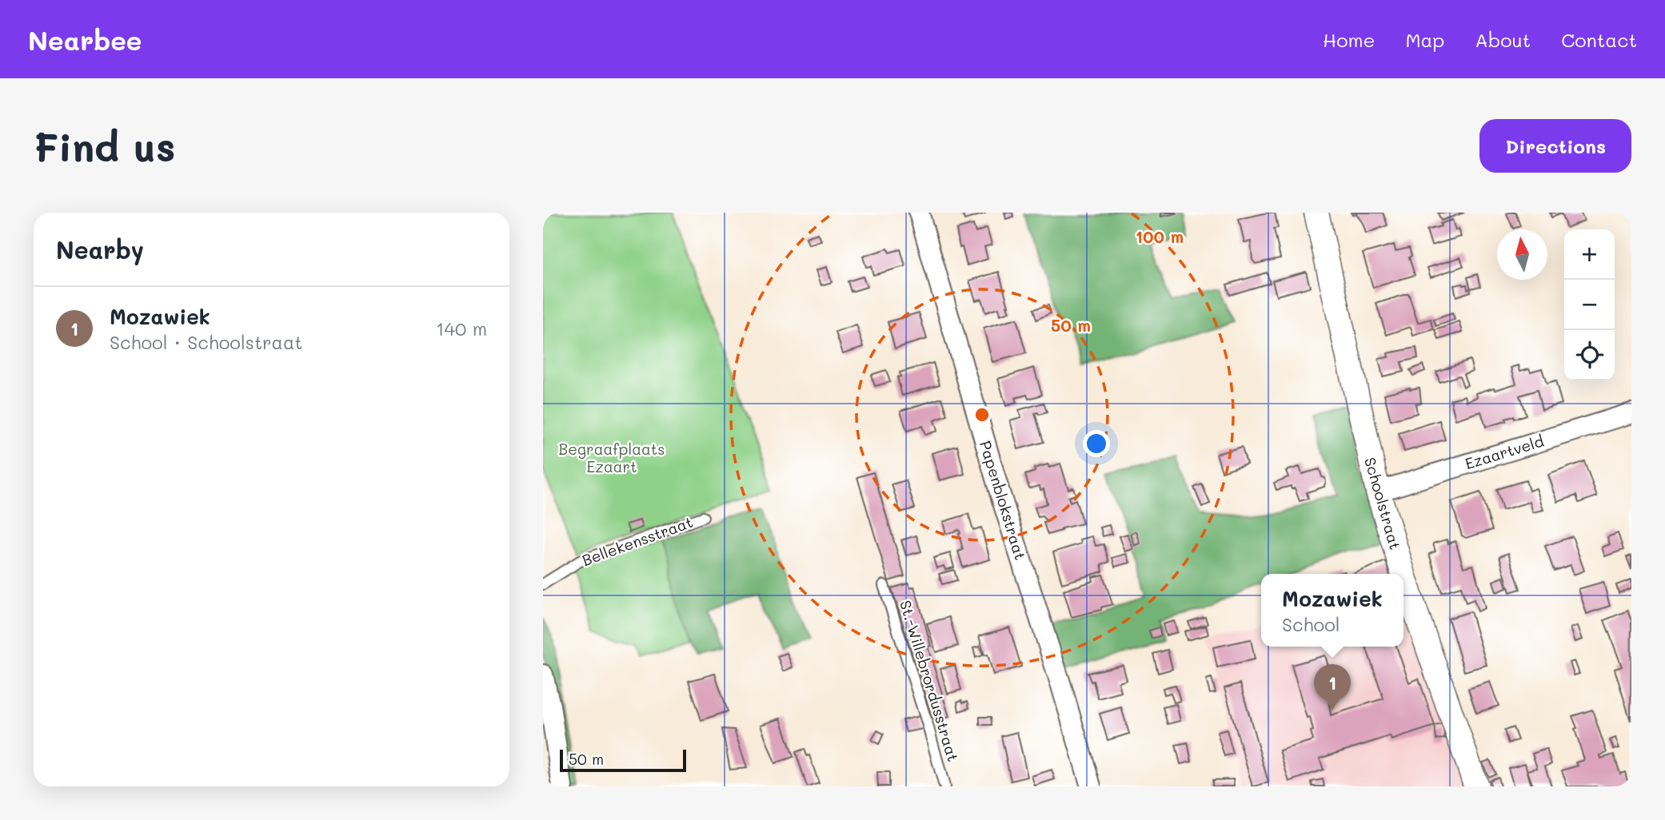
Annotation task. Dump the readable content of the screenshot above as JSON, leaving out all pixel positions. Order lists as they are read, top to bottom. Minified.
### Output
{"streets":{"street":["Ezaartveld","Papenblokstraat","Schoolstraat"],"lane":["Bellekensstraat","St.-Willebrordusstraat"]},"crossings":[["Ezaartveld","Schoolstraat"]],"parks":["Begraafplaats Ezaart"],"scale_bar":"50 m","north":"top","page":{"header":"Nearbee","nav":["Home","Map","About","Contact"],"buttons":"Directions","title":"Find us","heading":"Nearby","map_buttons":["+","−"],"list":[{"mark":"1","name":"Mozawiek","note":"School · Schoolstraat","value":"140 m"}],"popup":["Mozawiek","School"],"pins":"1","scale":"50 m"},"rings":["100 m","50 m"]}
